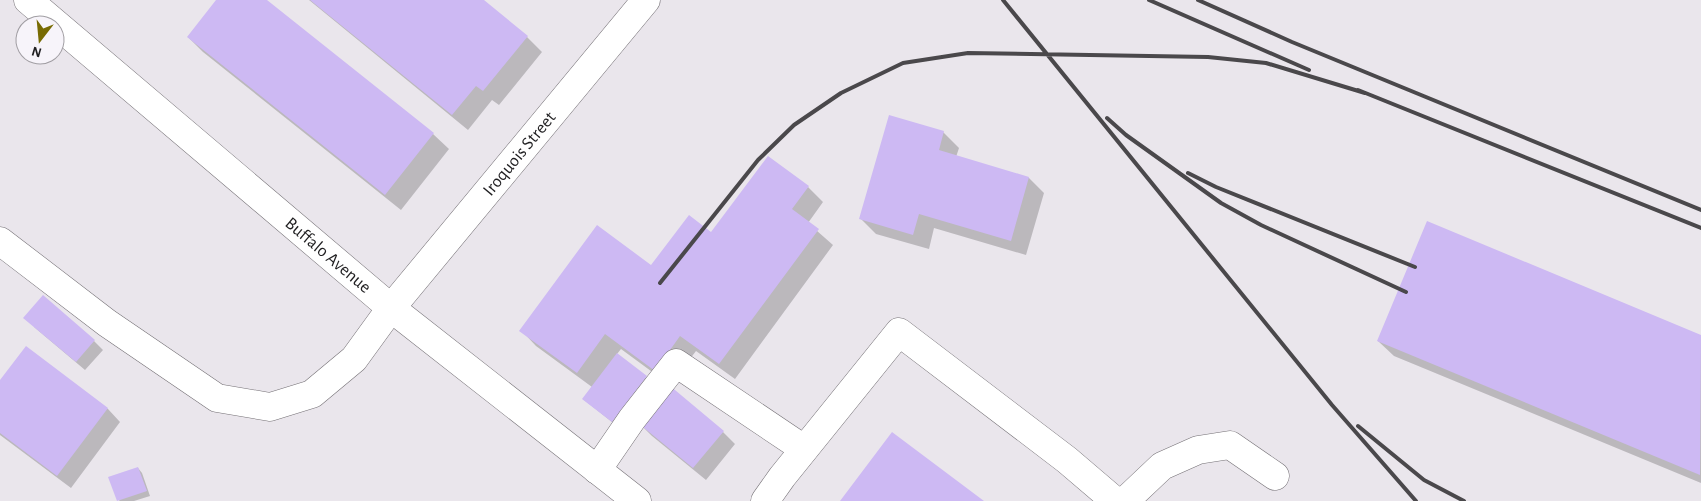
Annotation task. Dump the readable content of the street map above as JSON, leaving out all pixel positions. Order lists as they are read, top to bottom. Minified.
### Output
{"streets":{"main road":["Iroquois Street","Buffalo Avenue"]},"crossings":[["Iroquois Street","Buffalo Avenue"]],"north":"bottom"}
